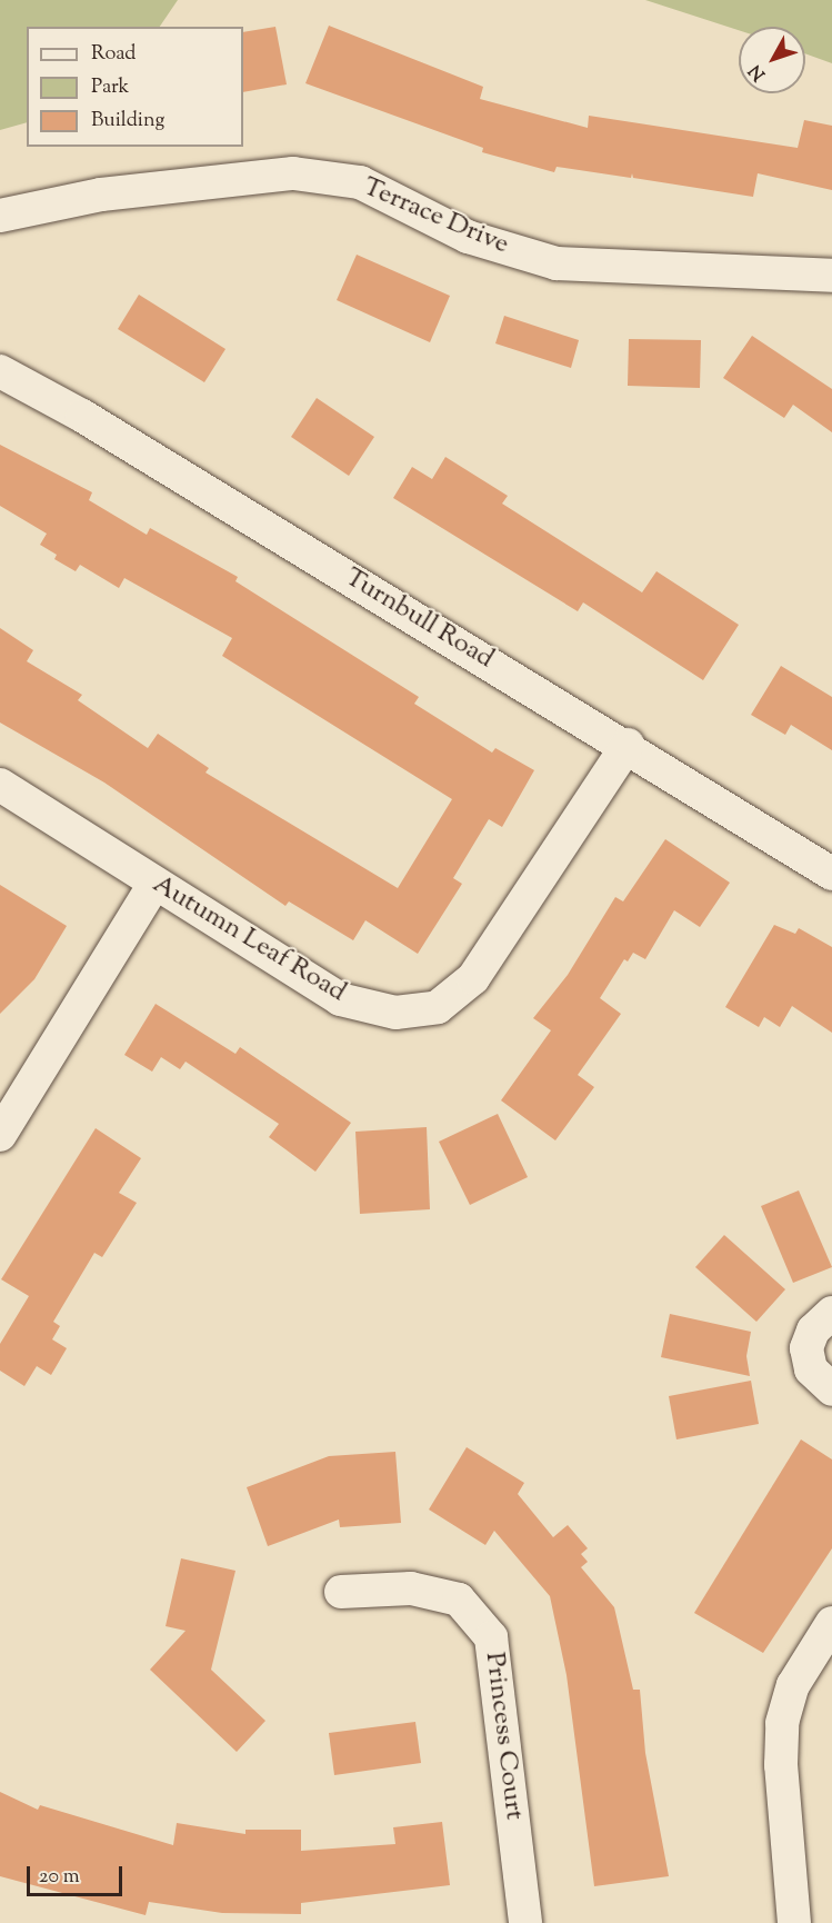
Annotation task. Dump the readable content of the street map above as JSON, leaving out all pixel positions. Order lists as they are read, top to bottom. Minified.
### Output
{"streets":{"street":["Terrace Drive","Turnbull Road","Autumn Leaf Road","Princess Court"]},"crossings":[["Turnbull Road","Autumn Leaf Road"]],"legend":["Road","Park","Building"],"scale_bar":"20 m","north":"bottom left"}
